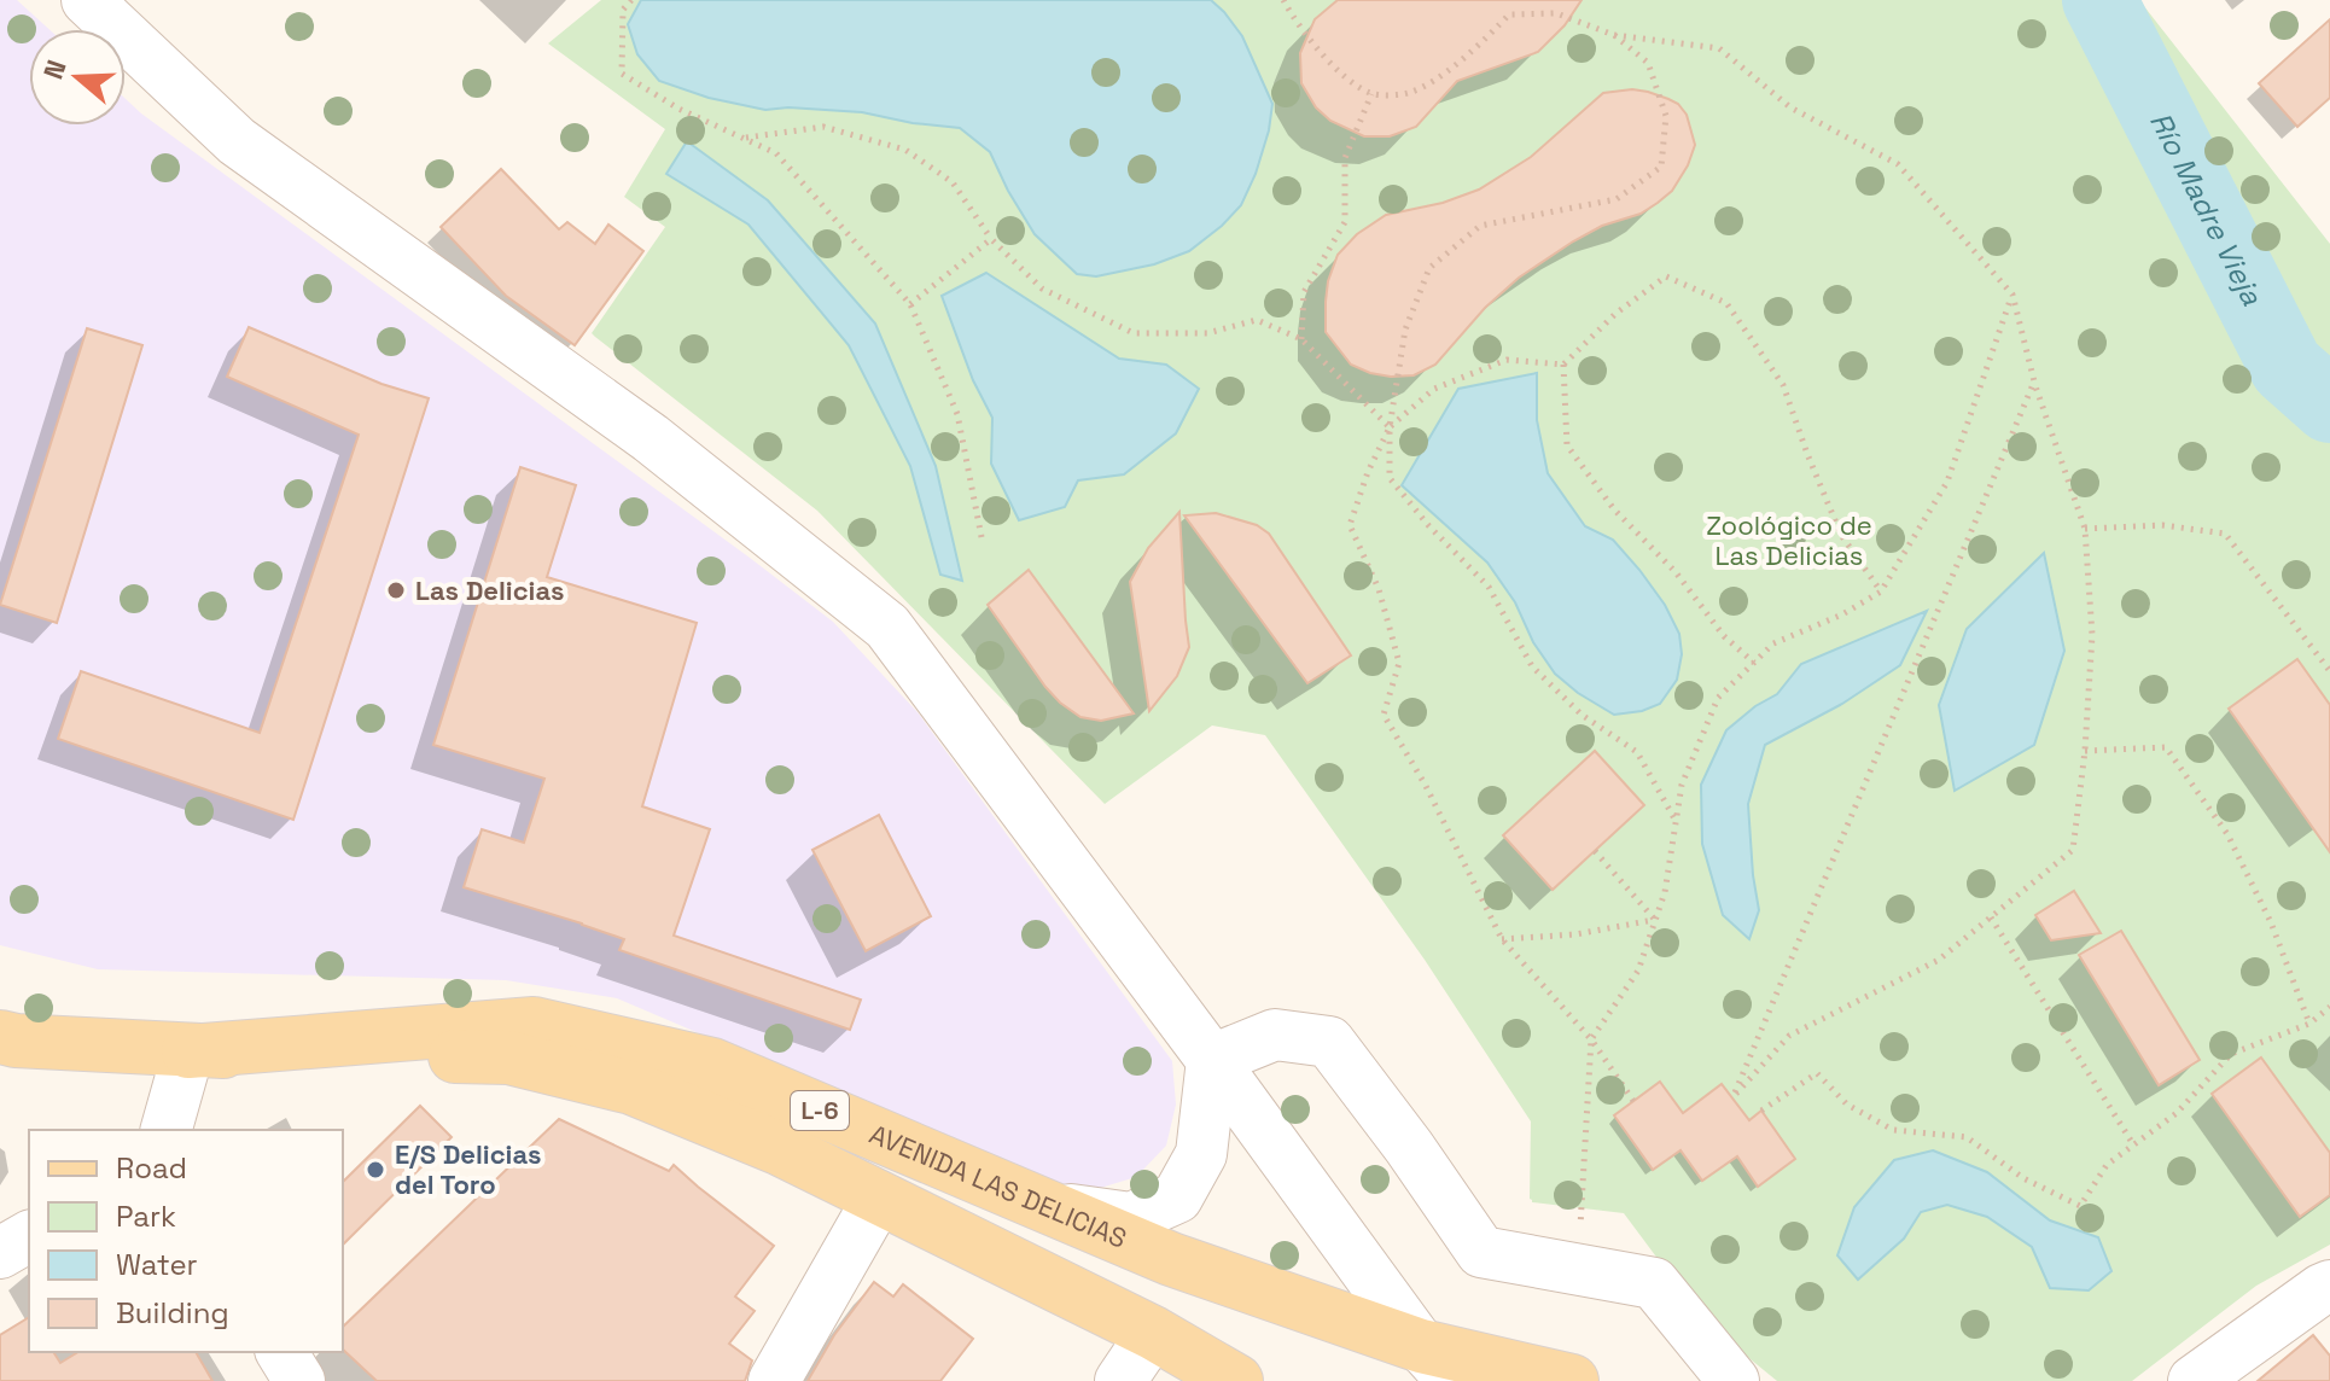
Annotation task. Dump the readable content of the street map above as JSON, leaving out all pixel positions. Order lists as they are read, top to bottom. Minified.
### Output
{"streets":{"main road":["L-6","AVENIDA LAS DELICIAS"]},"water":["Río Madre Vieja"],"parks":["Zoológico de Las Delicias"],"places":["Las Delicias","E/S Delicias del Toro"],"legend":["Road","Park","Water","Building"],"north":"left"}
